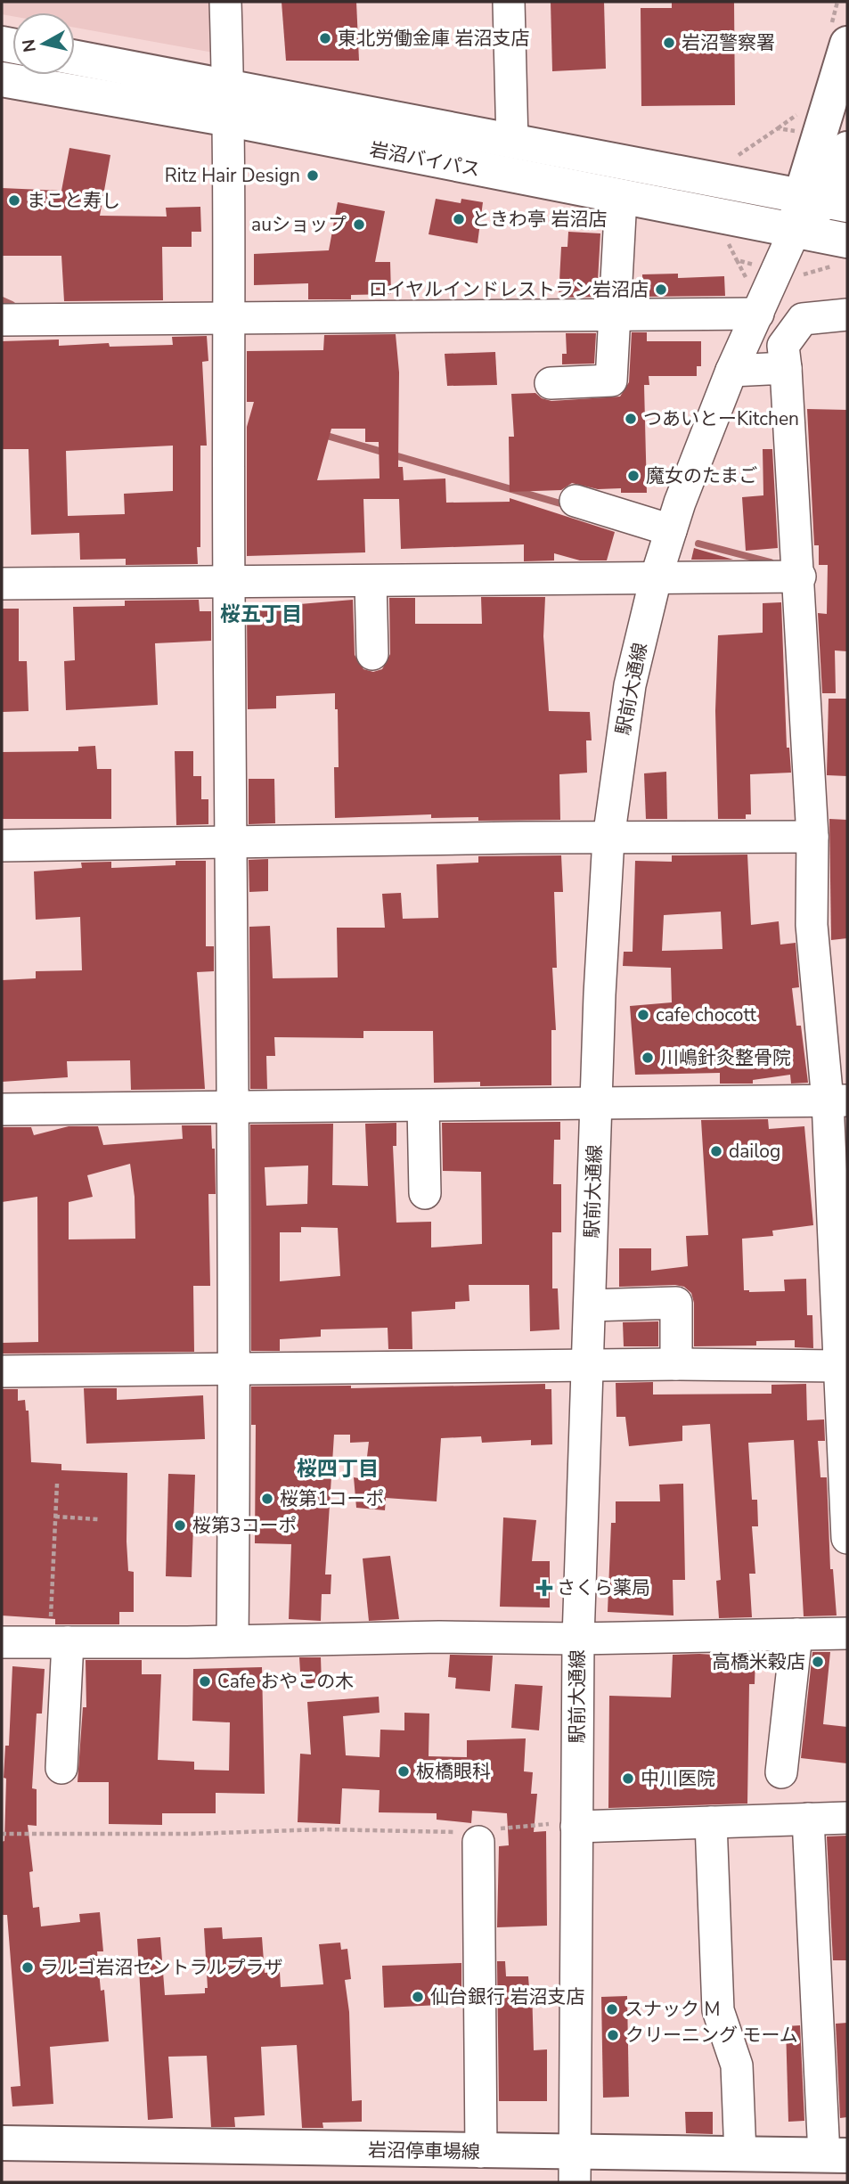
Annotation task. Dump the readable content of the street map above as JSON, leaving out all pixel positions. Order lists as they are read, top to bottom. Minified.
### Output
{"streets":{"main road":["岩沼バイパス","岩沼停車場線"],"street":["駅前大通線"]},"crossings":[["岩沼バイパス","駅前大通線"],["駅前大通線","岩沼停車場線"]],"districts":["桜五丁目","桜四丁目"],"places":{"other":["東北労働金庫 岩沼支店","岩沼警察署","Ritz Hair Design","まこと寿し","ときわ亭 岩沼店","auショップ","ロイヤルインドレストラン岩沼店","つあいとーKitchen","魔女のたまご","cafe chocott","川嶋針灸整骨院","dailog","桜第1コーポ","桜第3コーポ","高橋米穀店","Cafe おやこの木","板橋眼科","中川医院","ラルゴ岩沼セントラルプラザ","仙台銀行 岩沼支店","スナック M","クリーニング モーム"],"health":["さくら薬局"]},"north":"left"}
